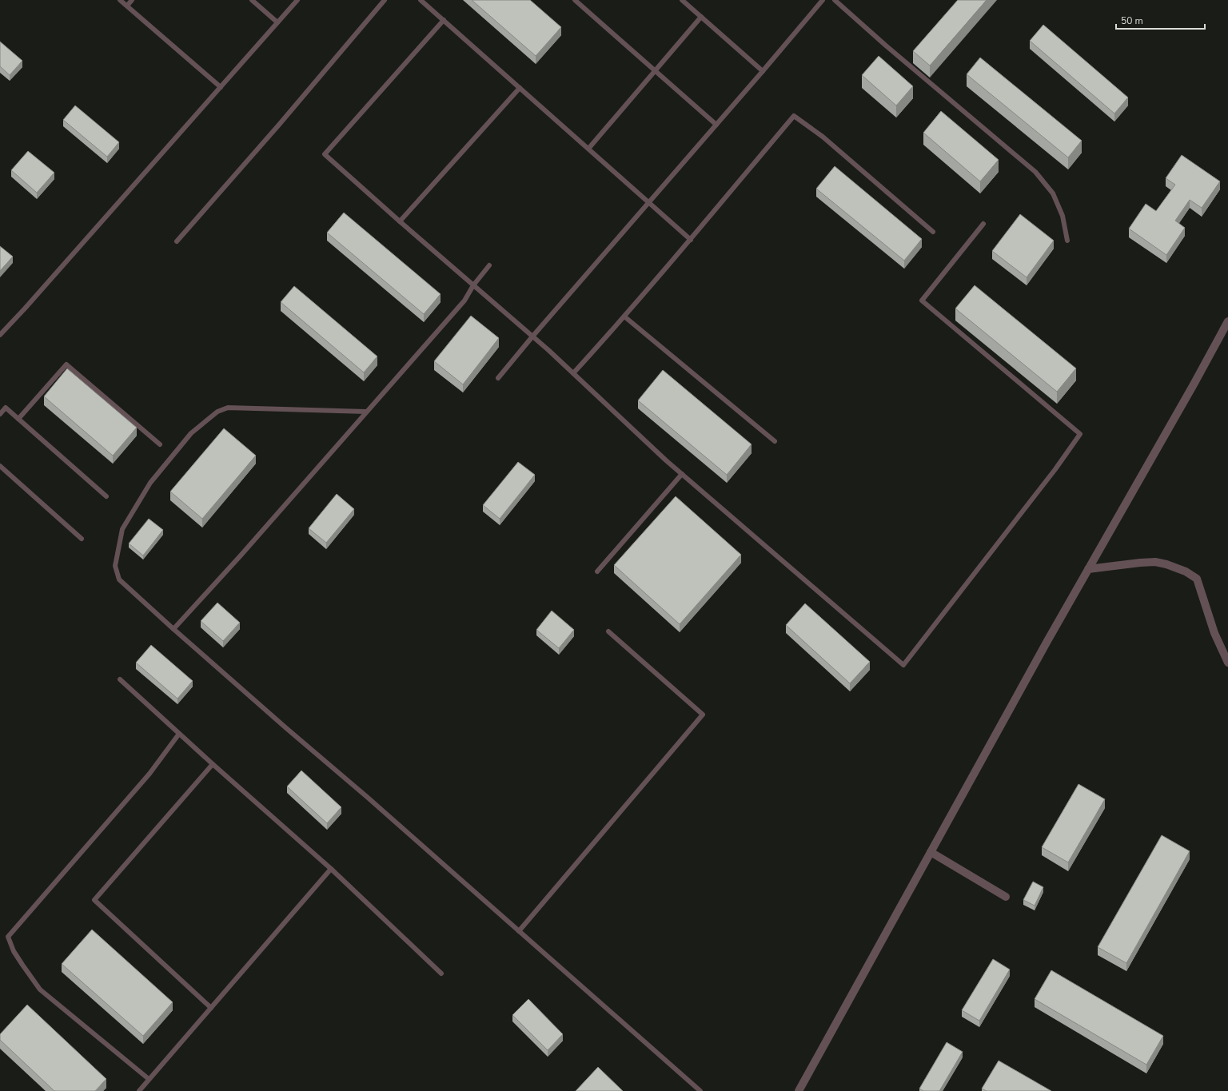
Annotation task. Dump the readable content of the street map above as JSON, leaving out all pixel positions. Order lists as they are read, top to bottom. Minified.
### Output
{"scale_bar":"50 m"}
